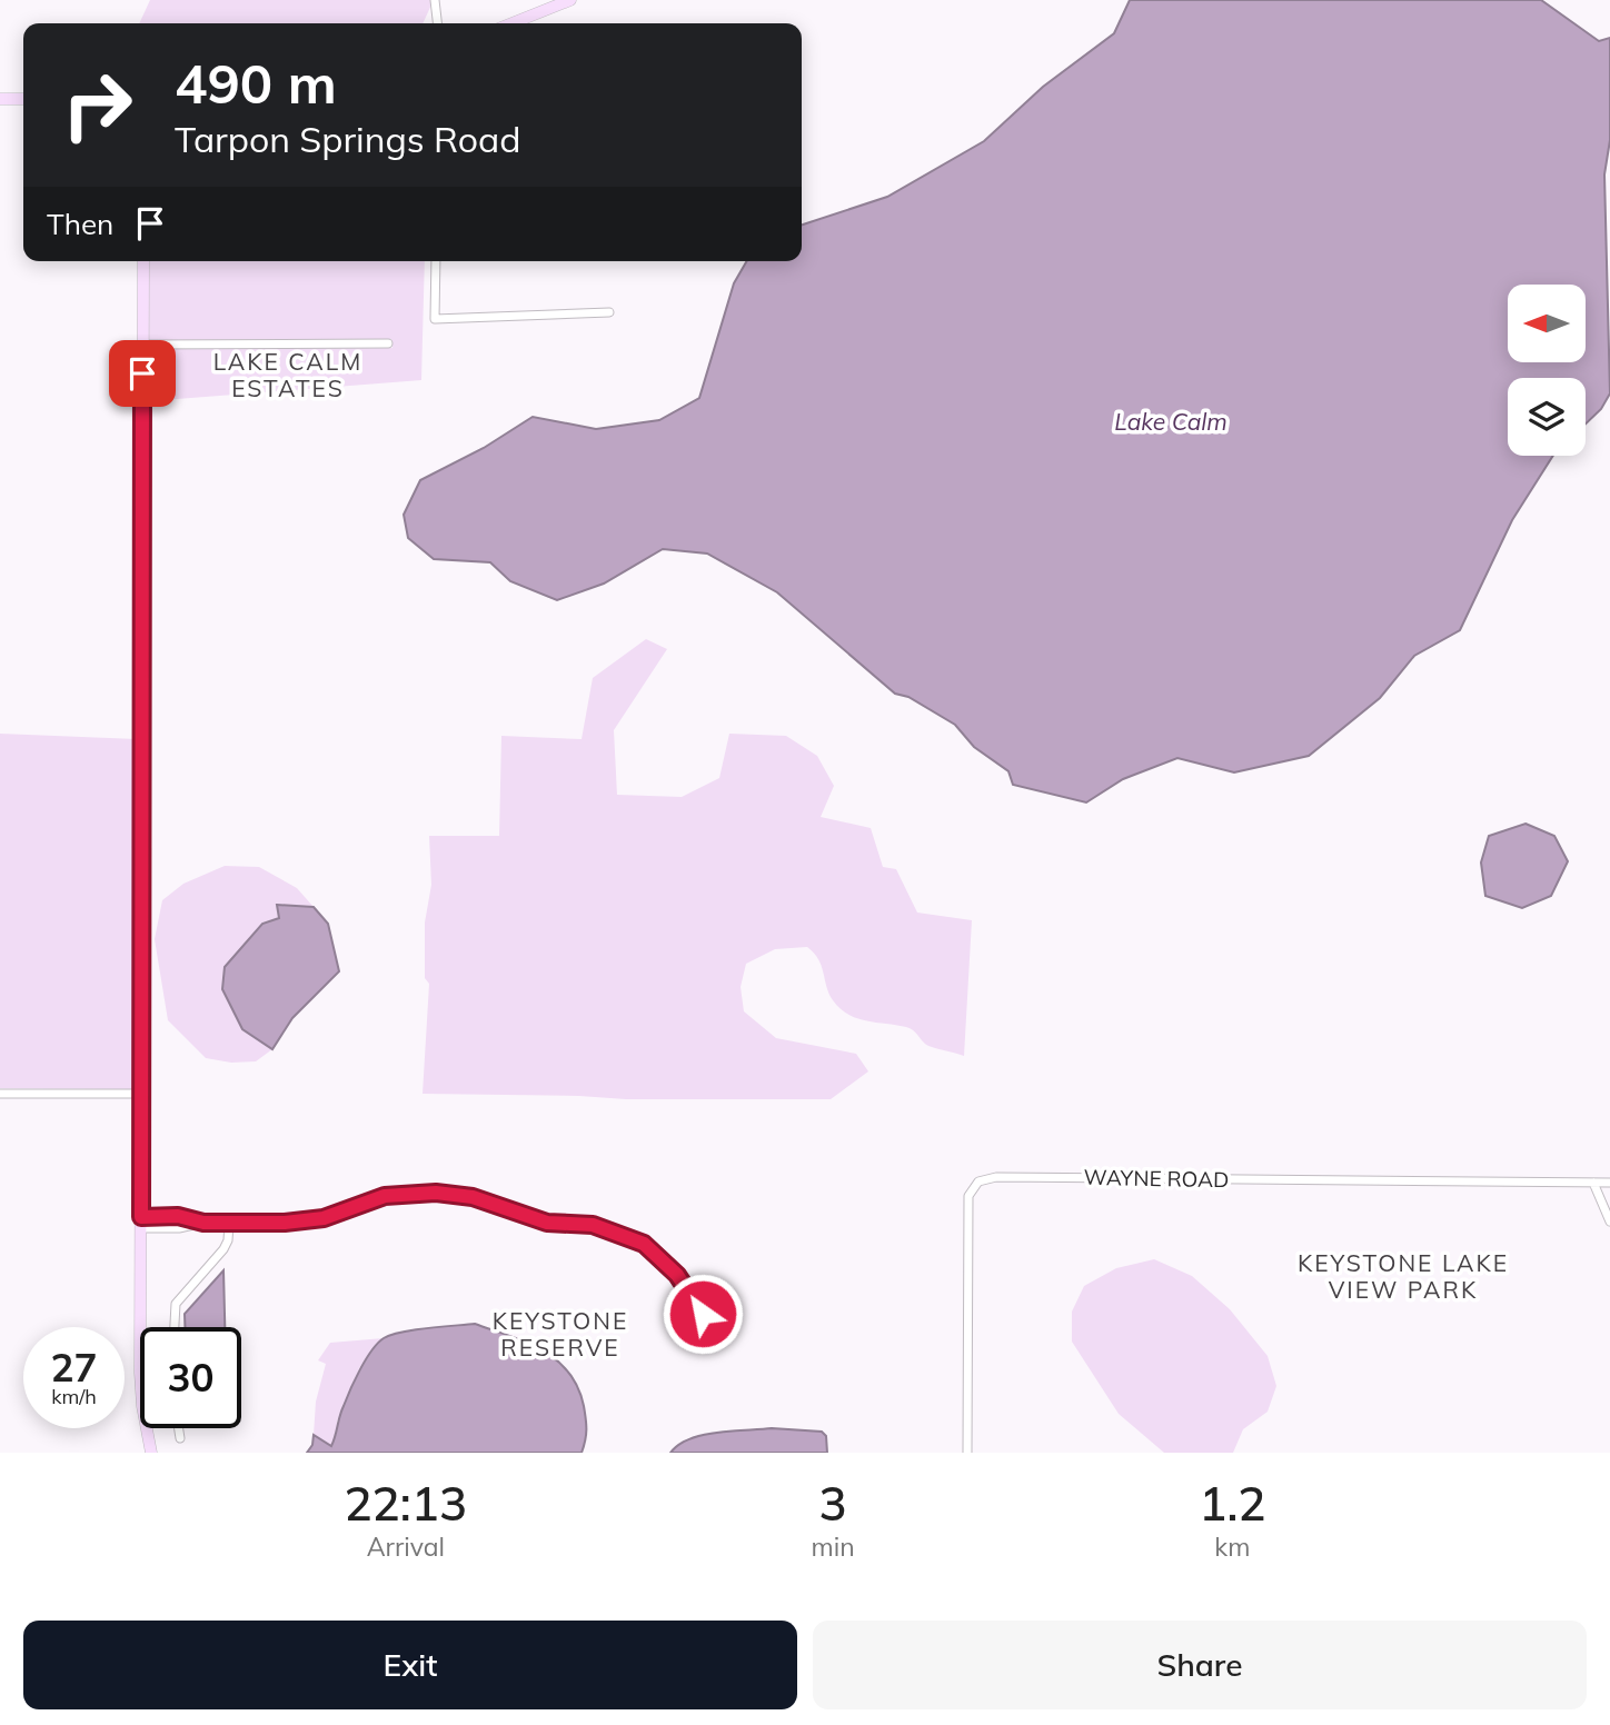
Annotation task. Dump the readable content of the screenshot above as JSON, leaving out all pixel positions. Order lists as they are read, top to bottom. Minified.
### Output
{"streets":{"street":["WAYNE ROAD"]},"districts":["LAKE CALM ESTATES","KEYSTONE LAKE VIEW PARK","KEYSTONE RESERVE"],"water":["Lake Calm"],"north":"left","page":{"turn":["490 m","Tarpon Springs Road"],"then":"Then","speed":"27 km/h","limit":"30","eta":["22:13","Arrival","3","min","1.2","km"],"buttons":["Exit","Share"]}}
